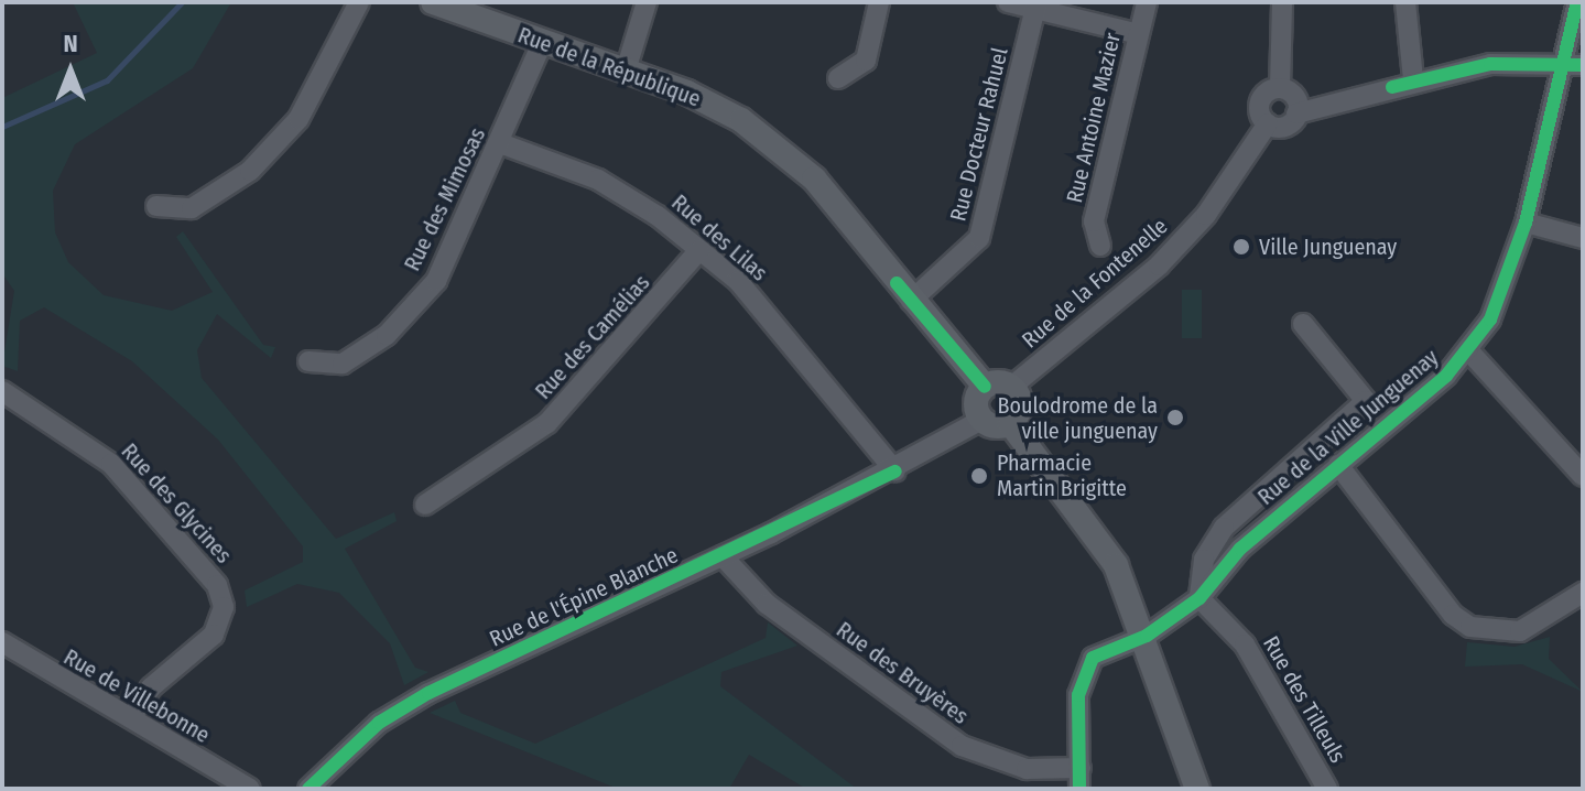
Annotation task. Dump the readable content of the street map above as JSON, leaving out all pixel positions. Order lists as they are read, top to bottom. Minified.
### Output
{"streets":{"main road":["Rue de la République"],"street":["Rue Antoine Mazier","Rue Docteur Rahuel","Rue des Mimosas","Rue des Lilas","Rue de la Fontenelle","Rue des Camélias","Rue de la Ville Junguenay","Rue des Glycines","Rue de l'Épine Blanche","Rue des Bruyères","Rue de Villebonne","Rue des Tilleuls"]},"crossings":[["Rue de la République","Rue Docteur Rahuel"],["Rue de la République","Rue des Mimosas"],["Rue de la République","Rue de la Fontenelle"],["Rue de la République","Rue de l'Épine Blanche"],["Rue des Mimosas","Rue des Lilas"],["Rue des Lilas","Rue des Camélias"],["Rue des Lilas","Rue de l'Épine Blanche"],["Rue de la Fontenelle","Rue de l'Épine Blanche"],["Rue de la Ville Junguenay","Rue des Bruyères"],["Rue de la Ville Junguenay","Rue des Tilleuls"],["Rue des Glycines","Rue de Villebonne"],["Rue de l'Épine Blanche","Rue des Bruyères"]],"places":["Ville Junguenay","Boulodrome de la ville junguenay","Pharmacie Martin Brigitte"],"north":"top"}
